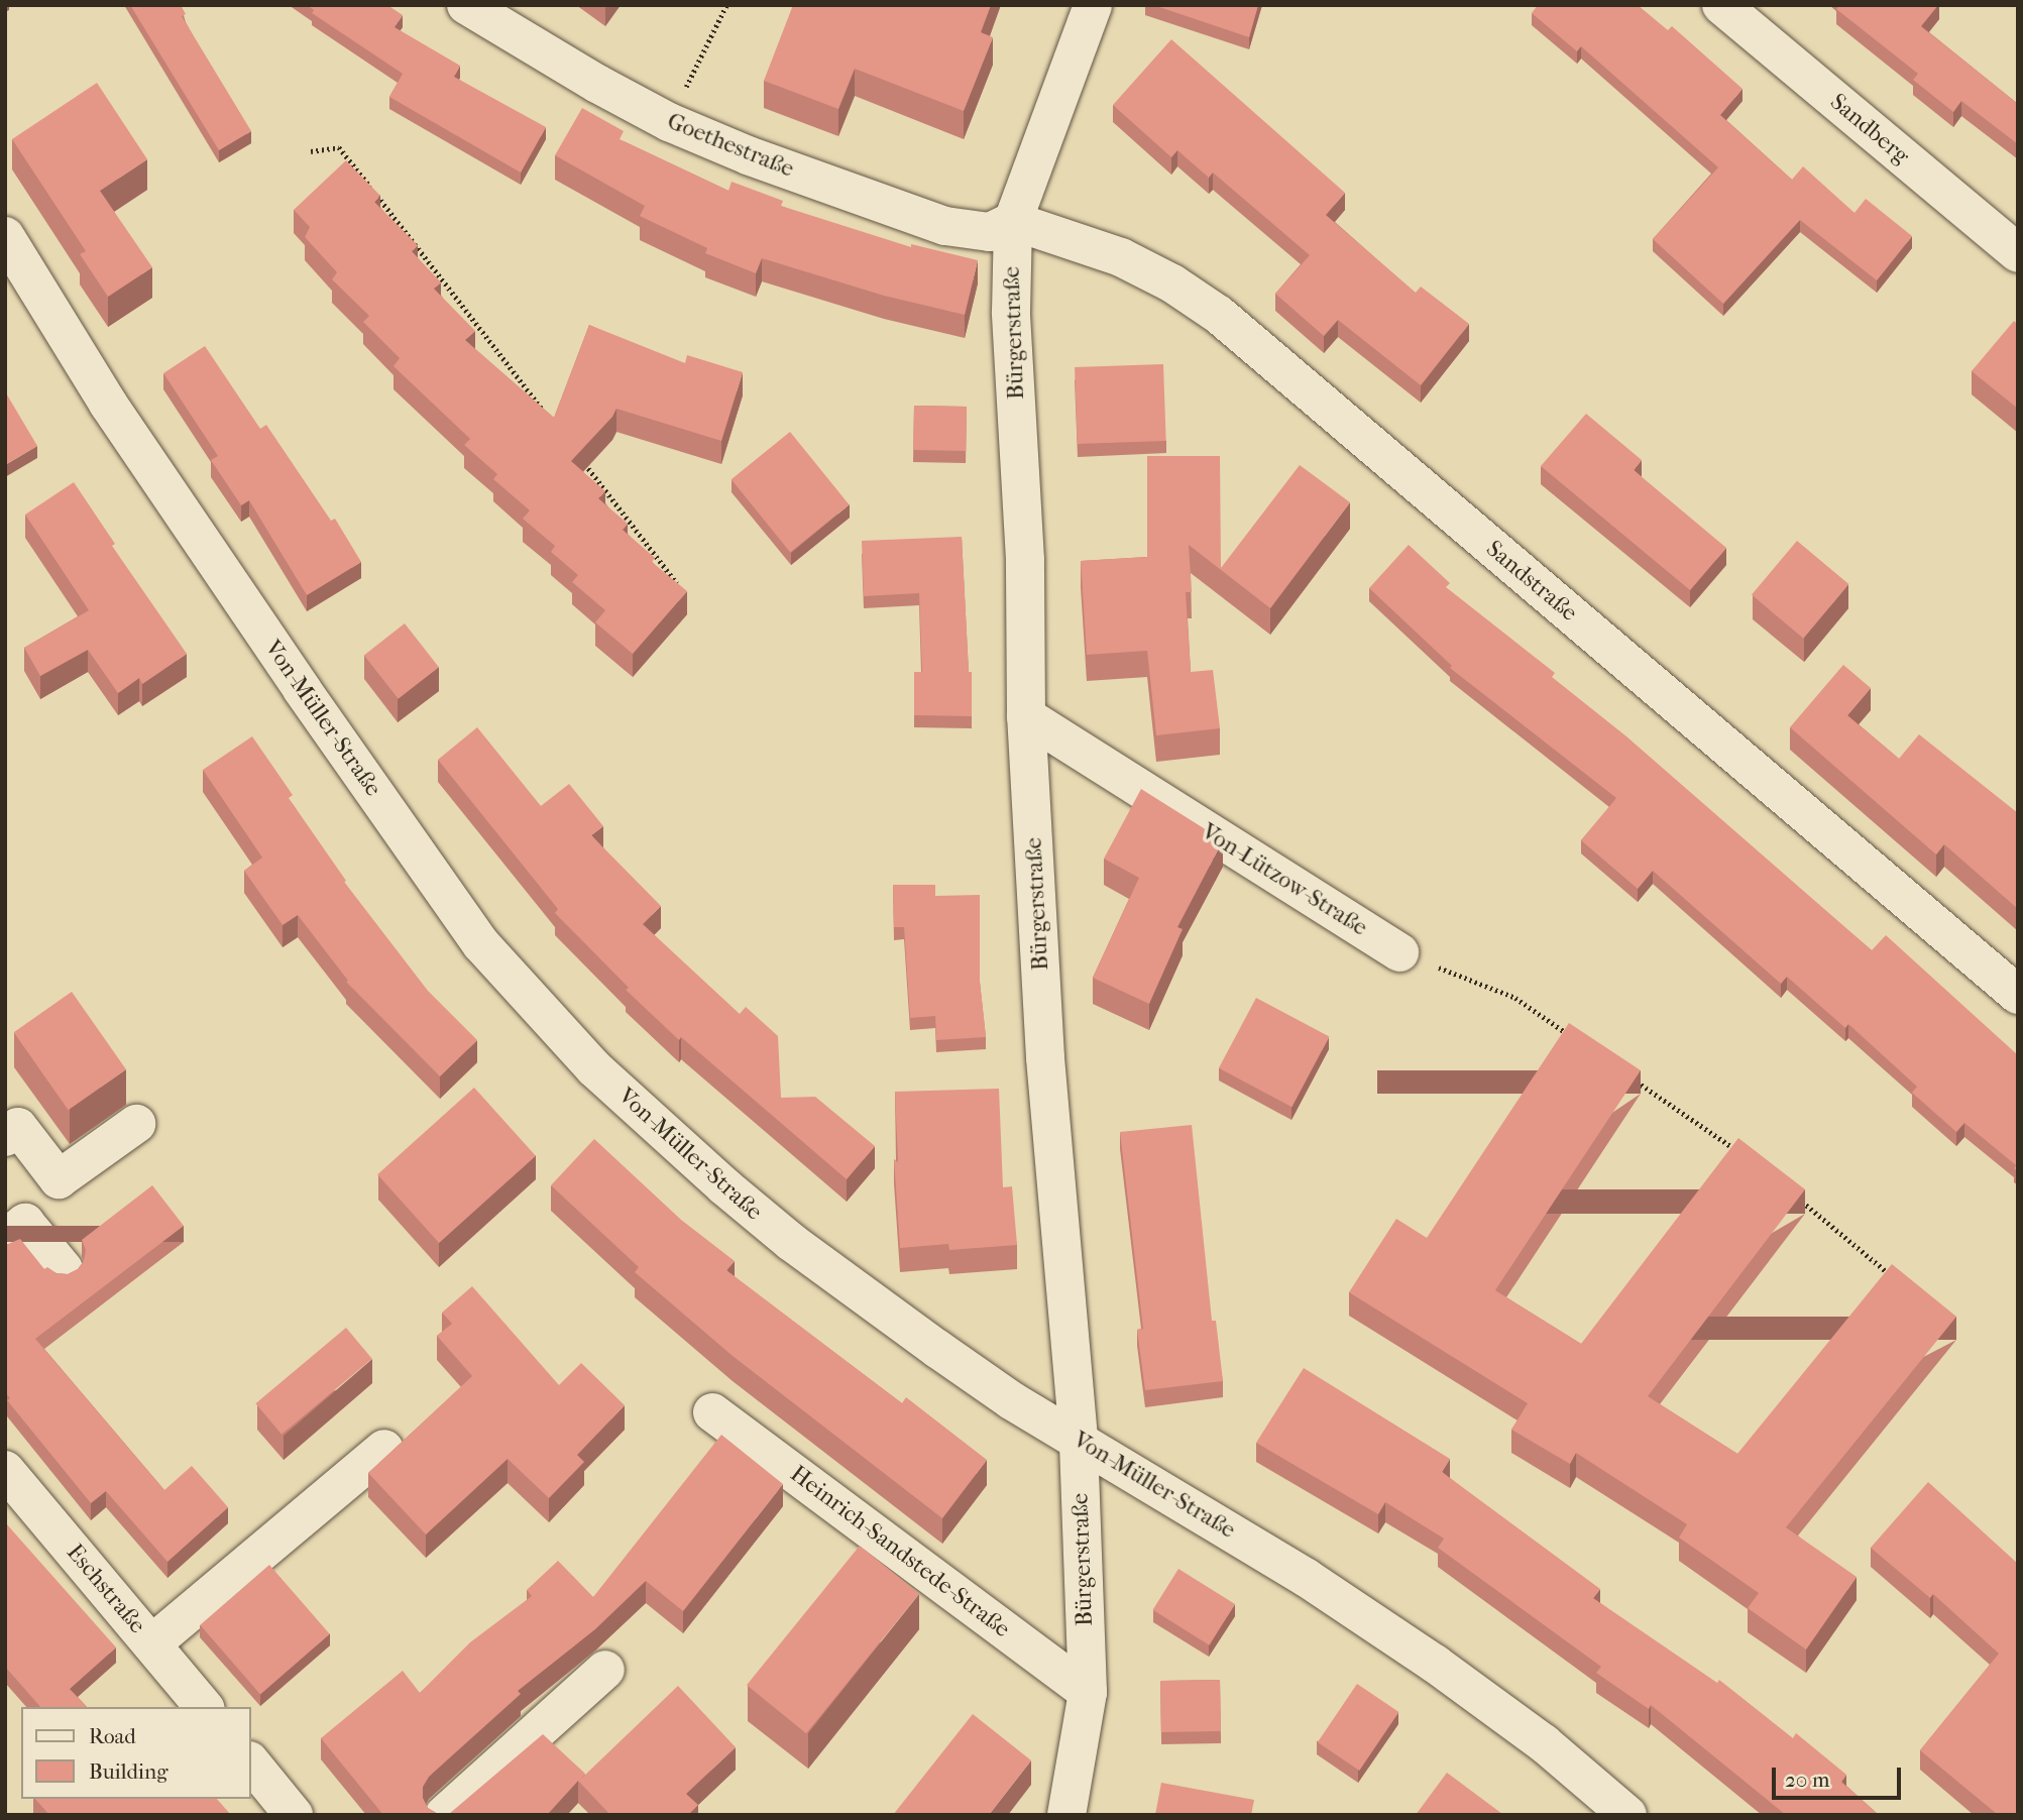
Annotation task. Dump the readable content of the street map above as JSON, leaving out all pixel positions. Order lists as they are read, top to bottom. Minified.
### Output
{"streets":{"street":["Sandberg","Goethestraße","Bürgerstraße","Sandstraße","Von-Müller-Straße","Von-Lützow-Straße","Heinrich-Sandstede-Straße","Eschstraße"]},"crossings":[["Goethestraße","Bürgerstraße"],["Goethestraße","Sandstraße"],["Bürgerstraße","Sandstraße"],["Bürgerstraße","Von-Müller-Straße"],["Bürgerstraße","Von-Lützow-Straße"],["Bürgerstraße","Heinrich-Sandstede-Straße"]],"legend":["Road","Building"],"scale_bar":"20 m"}
